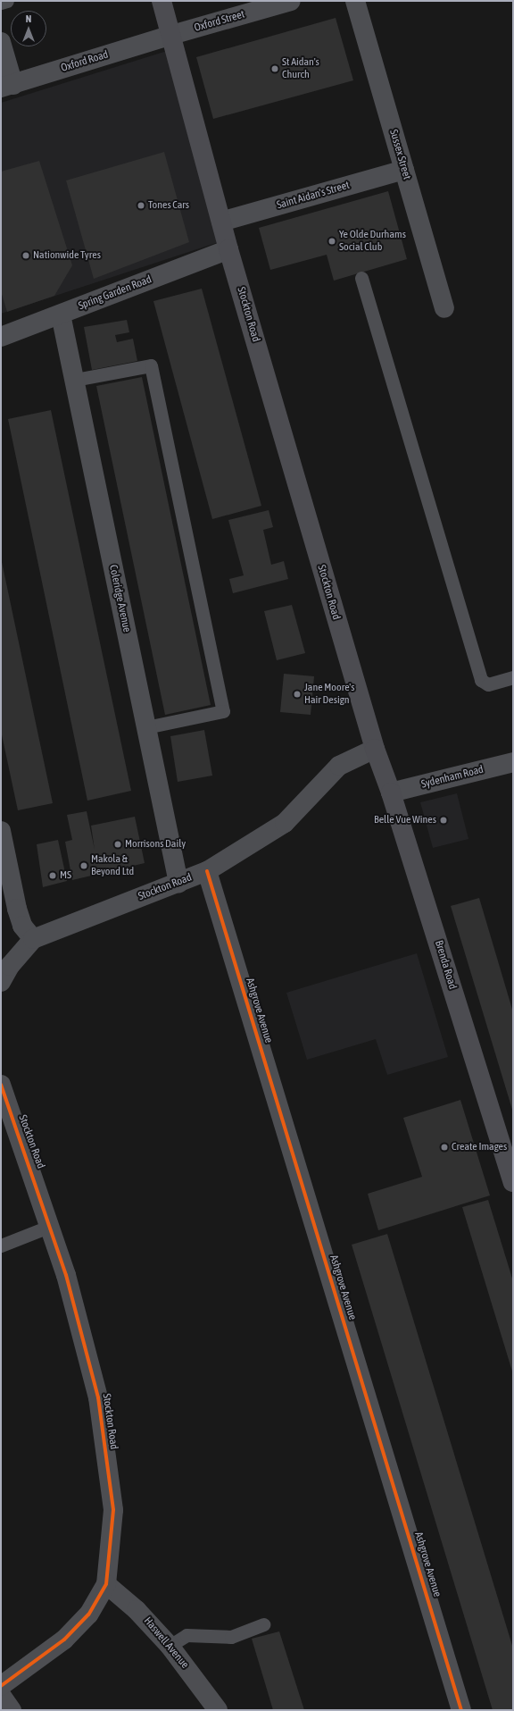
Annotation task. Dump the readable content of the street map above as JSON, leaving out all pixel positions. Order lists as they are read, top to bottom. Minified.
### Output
{"streets":{"main road":["Stockton Road","Brenda Road"],"street":["Oxford Street","Oxford Road","Sussex Street","Saint Aidan's Street","Spring Garden Road","Coleridge Avenue","Sydenham Road","Ashgrove Avenue","Haswell Avenue"]},"crossings":[["Oxford Street","Oxford Road"],["Oxford Street","Stockton Road"],["Oxford Road","Stockton Road"],["Sussex Street","Saint Aidan's Street"],["Saint Aidan's Street","Stockton Road"],["Spring Garden Road","Stockton Road"],["Spring Garden Road","Coleridge Avenue"],["Stockton Road","Coleridge Avenue"],["Stockton Road","Brenda Road"],["Stockton Road","Ashgrove Avenue"],["Stockton Road","Haswell Avenue"],["Sydenham Road","Brenda Road"]],"places":["St Aidan's Church","Tones Cars","Ye Olde Durhams Social Club","Nationwide Tyres","Jane Moore's Hair Design","Belle Vue Wines","Morrisons Daily","Makola & Beyond Ltd","MS","Create Images"],"north":"top"}
